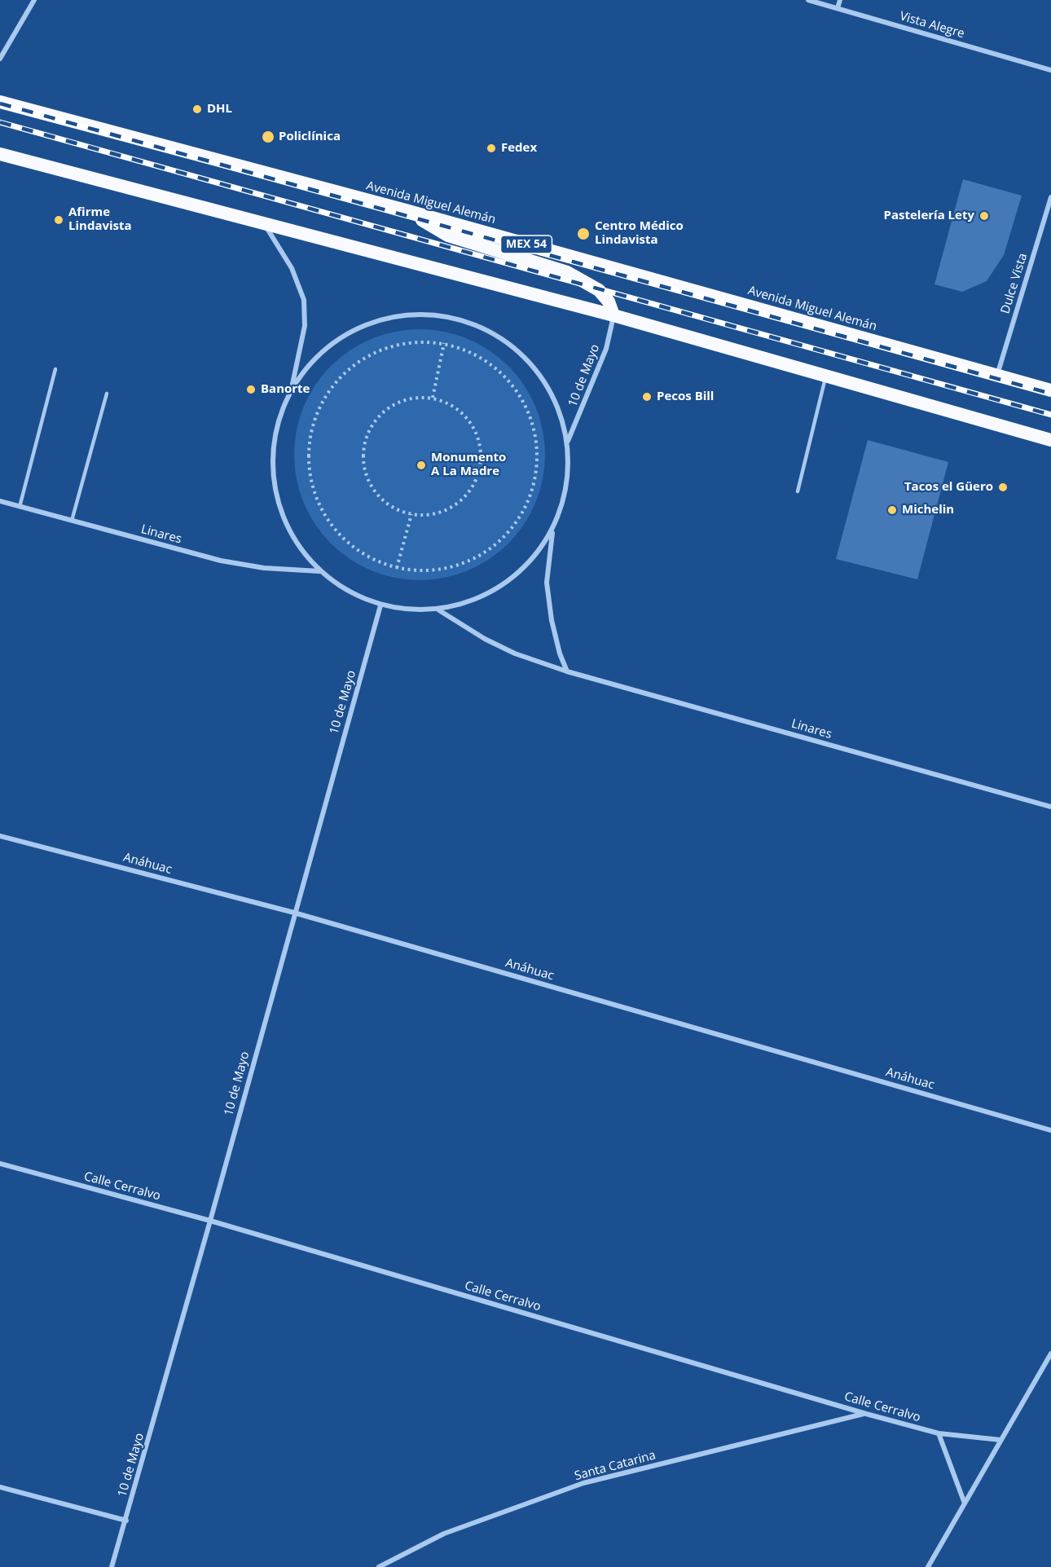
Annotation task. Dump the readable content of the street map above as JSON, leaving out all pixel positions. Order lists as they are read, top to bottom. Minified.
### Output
{"streets":{"highway":["Avenida Miguel Alemán","MEX 54"],"street":["Vista Alegre","Dulce Vista","10 de Mayo","Linares","Anáhuac","Calle Cerralvo","Santa Catarina"]},"crossings":[["Avenida Miguel Alemán","Dulce Vista"],["10 de Mayo","Linares"],["10 de Mayo","Anáhuac"],["10 de Mayo","Calle Cerralvo"],["Calle Cerralvo","Santa Catarina"]],"places":["DHL","Policlínica","Fedex","Pastelería Lety","Afirme Lindavista","Centro Médico Lindavista","Banorte","Pecos Bill","Monumento A La Madre","Tacos el Güero","Michelin"]}
